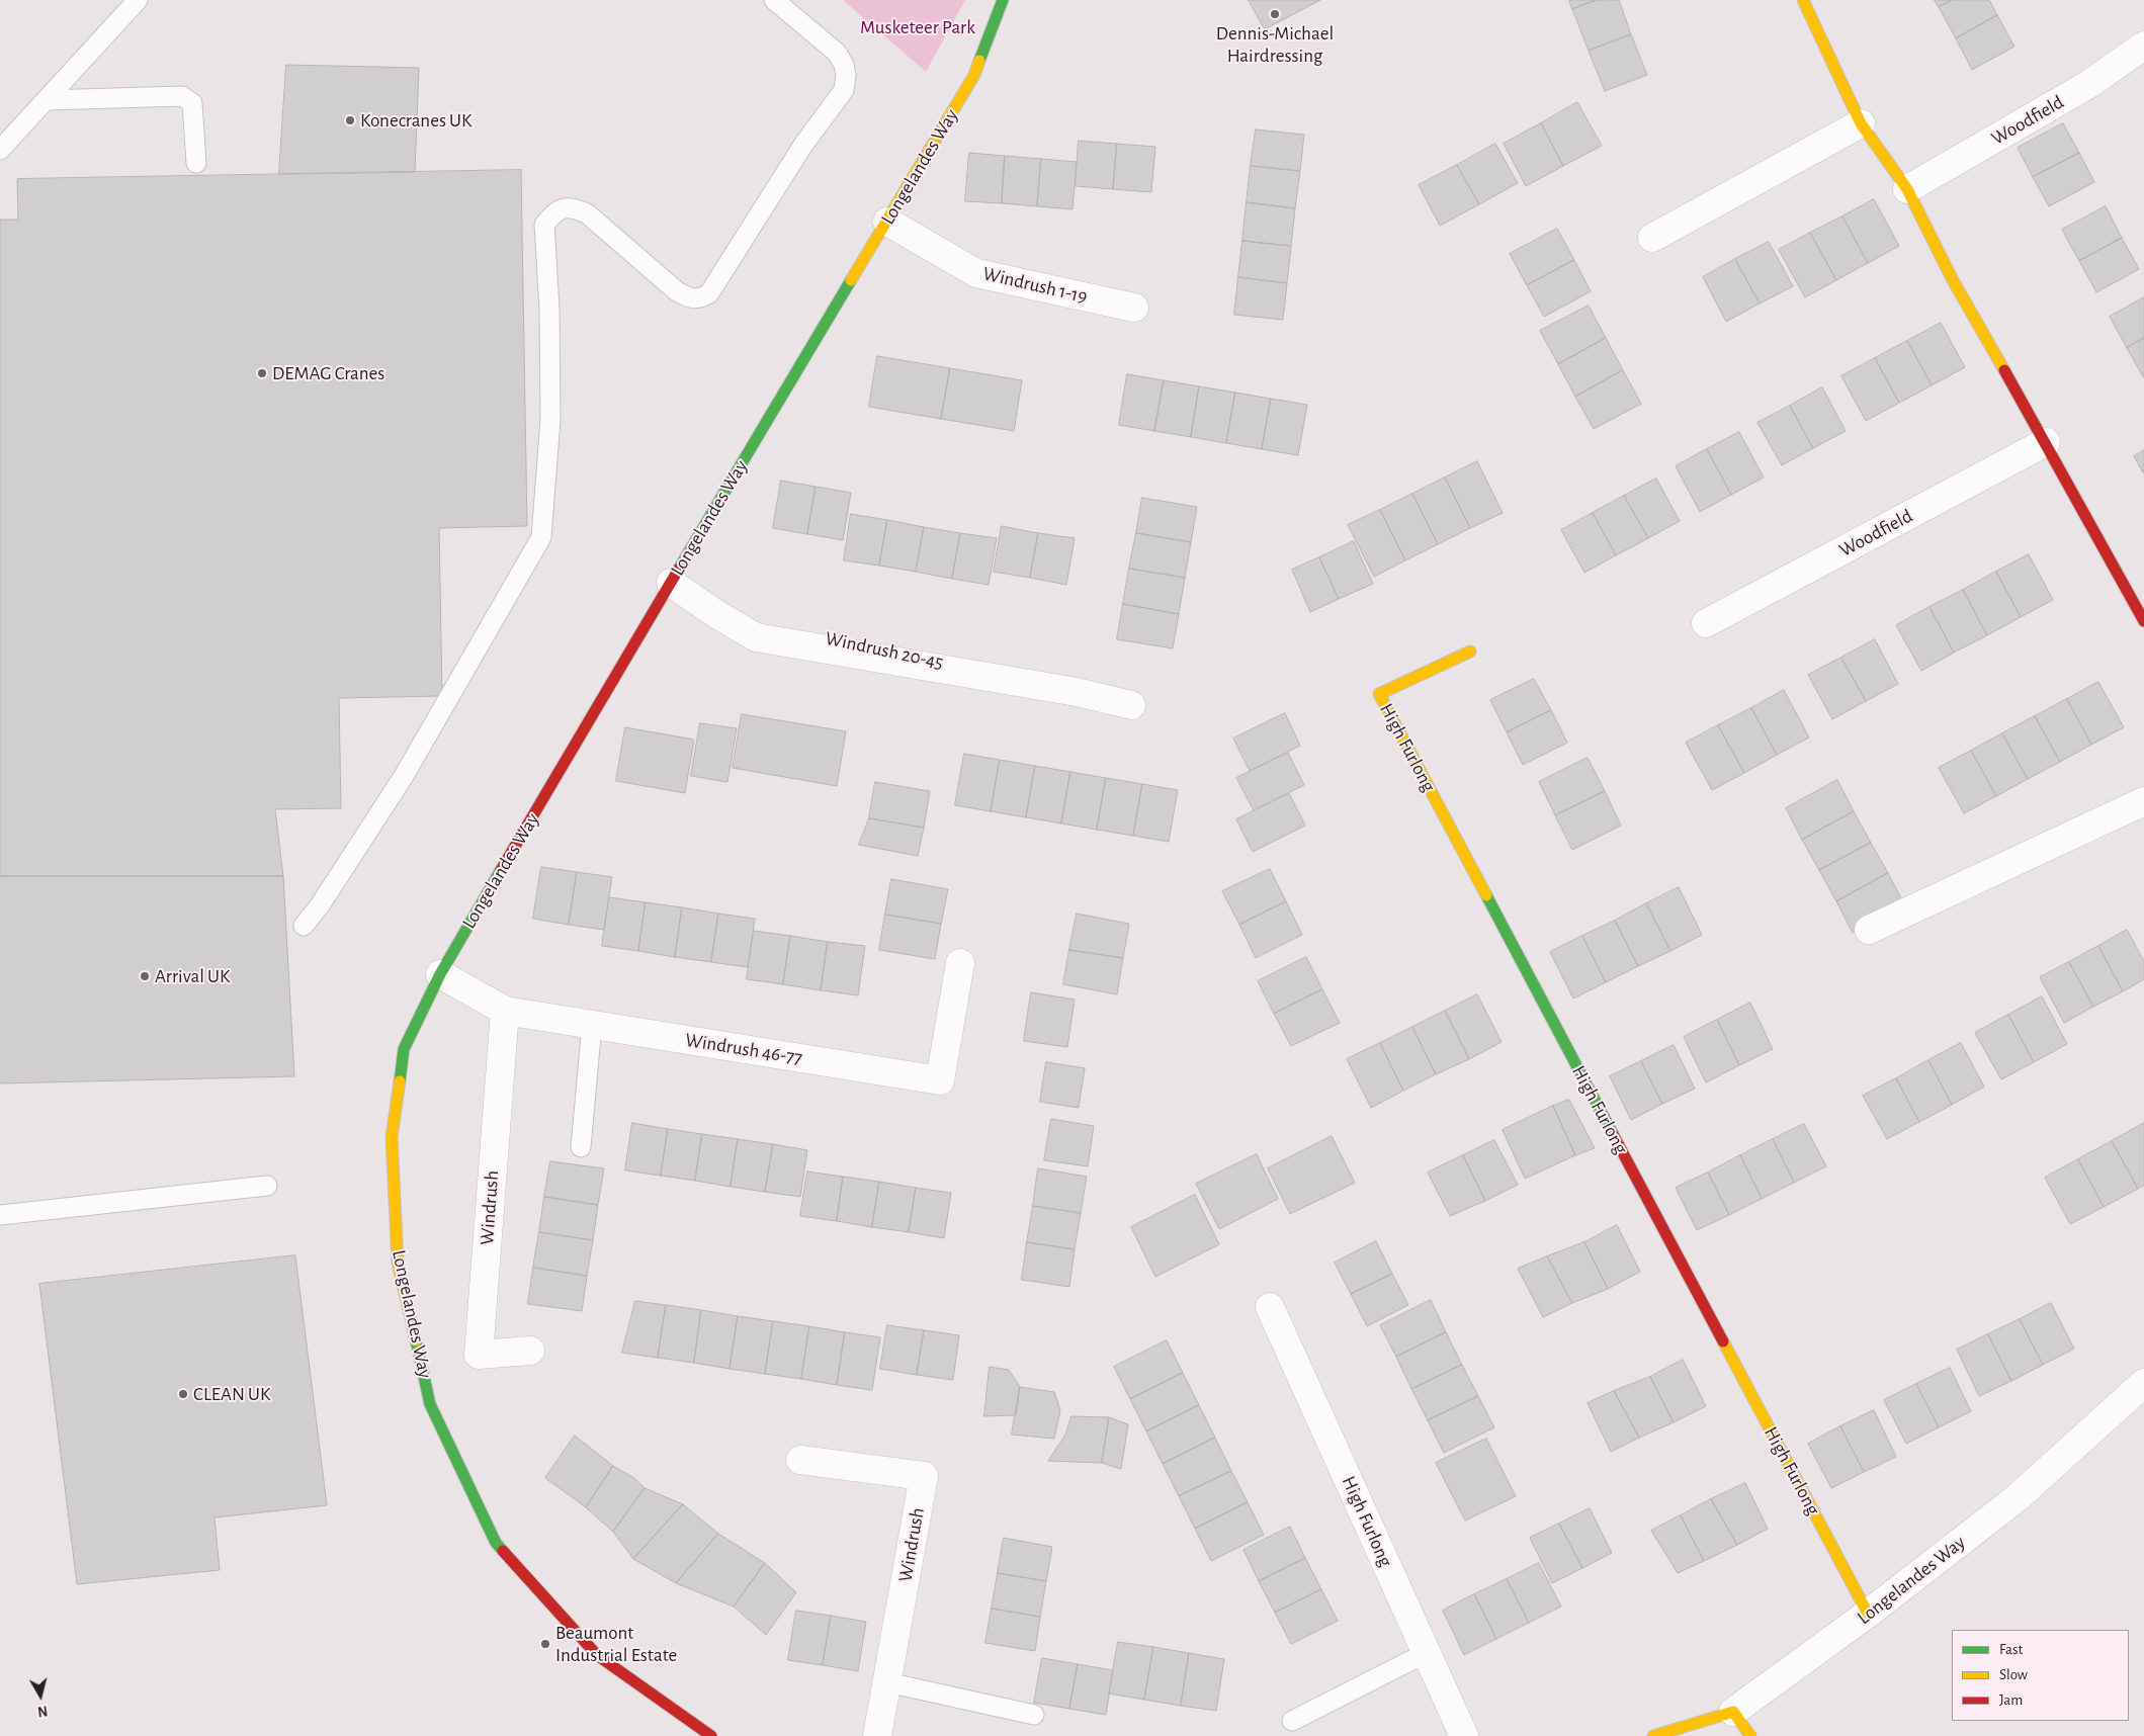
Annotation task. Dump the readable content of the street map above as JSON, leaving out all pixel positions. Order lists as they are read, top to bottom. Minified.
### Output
{"streets":{"street":["Woodfield","Longelandes Way","Windrush 1-19","Windrush 20-45","High Furlong","Windrush 46-77","Windrush"]},"crossings":[["Longelandes Way","Windrush 1-19"],["Longelandes Way","Windrush 20-45"],["Longelandes Way","High Furlong"],["Longelandes Way","Windrush 46-77"],["Windrush 46-77","Windrush"]],"parks":["Musketeer Park"],"places":["Dennis-Michael Hairdressing","Konecranes UK","DEMAG Cranes","Arrival UK","CLEAN UK","Beaumont Industrial Estate"],"legend":["Fast","Slow","Jam"],"north":"bottom"}
